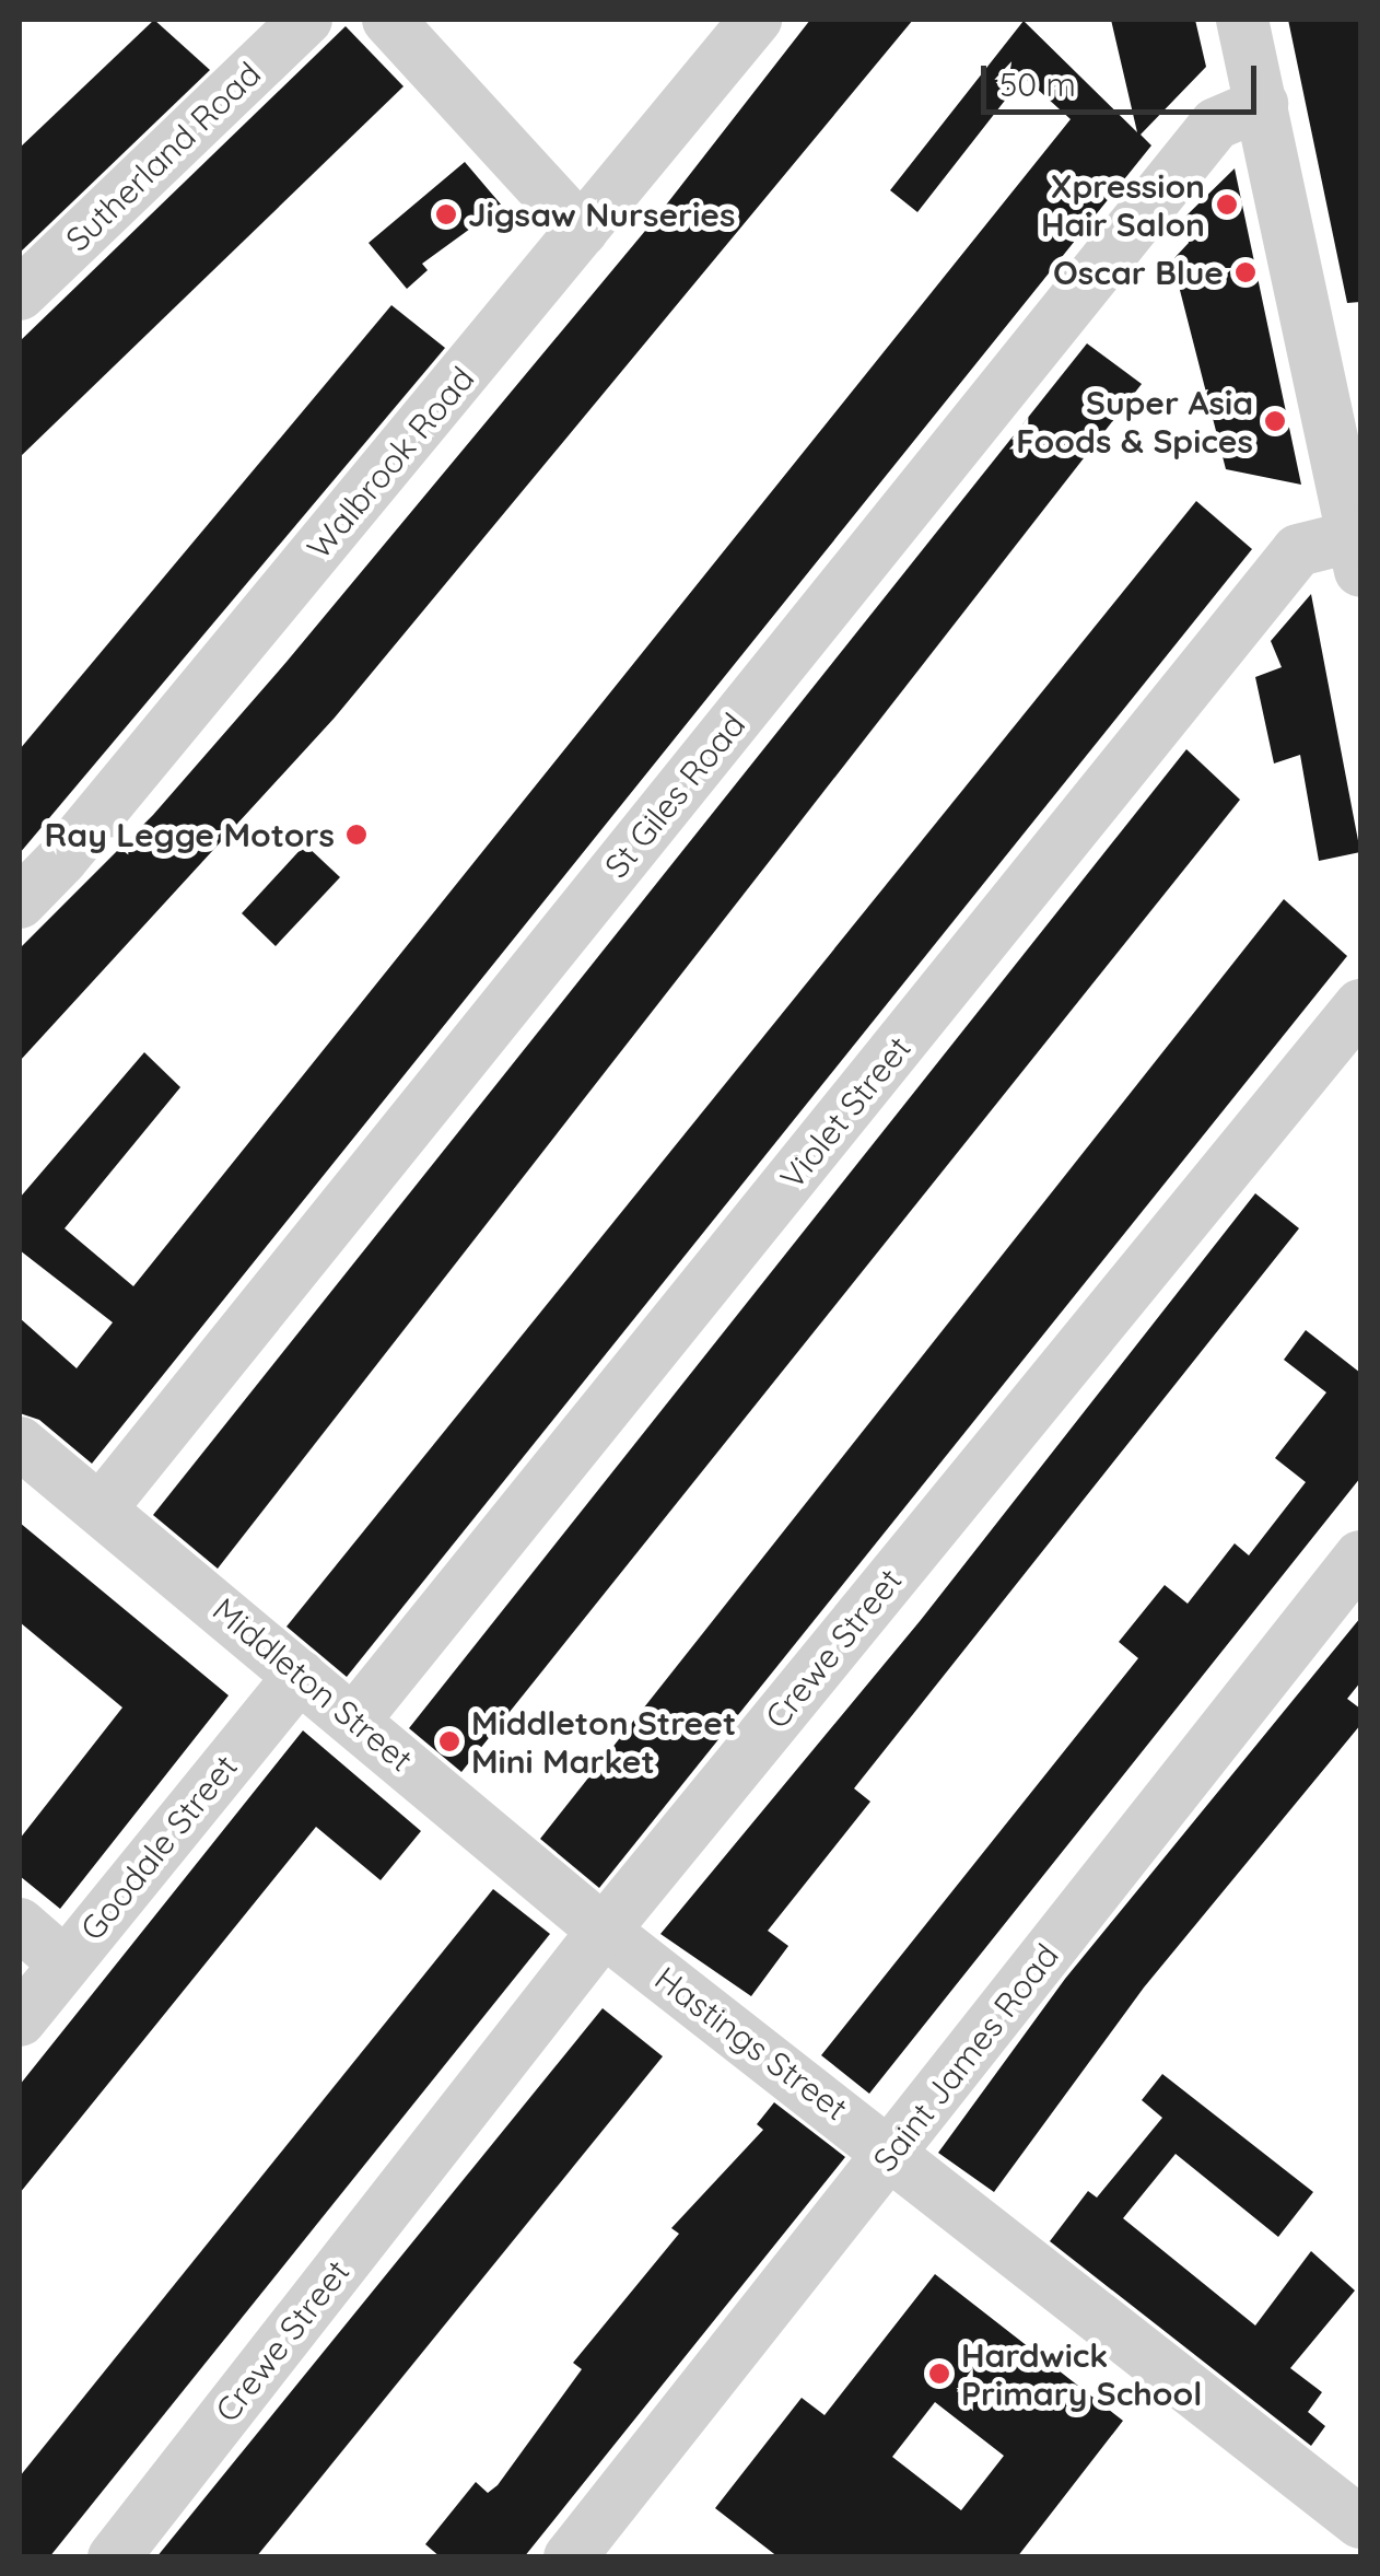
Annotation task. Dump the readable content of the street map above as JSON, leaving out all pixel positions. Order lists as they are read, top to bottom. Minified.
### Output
{"streets":{"street":["Sutherland Road","Walbrook Road","St Giles Road","Violet Street","Crewe Street","Middleton Street","Goodale Street","Hastings Street","Saint James Road"]},"crossings":[["St Giles Road","Middleton Street"],["Violet Street","Middleton Street"],["Crewe Street","Middleton Street"],["Crewe Street","Hastings Street"],["Middleton Street","Goodale Street"],["Middleton Street","Hastings Street"],["Hastings Street","Saint James Road"]],"places":["Xpression Hair Salon","Jigsaw Nurseries","Oscar Blue","Super Asia Foods & Spices","Ray Legge Motors","Middleton Street Mini Market","Hardwick Primary School"],"scale_bar":"50 m"}
